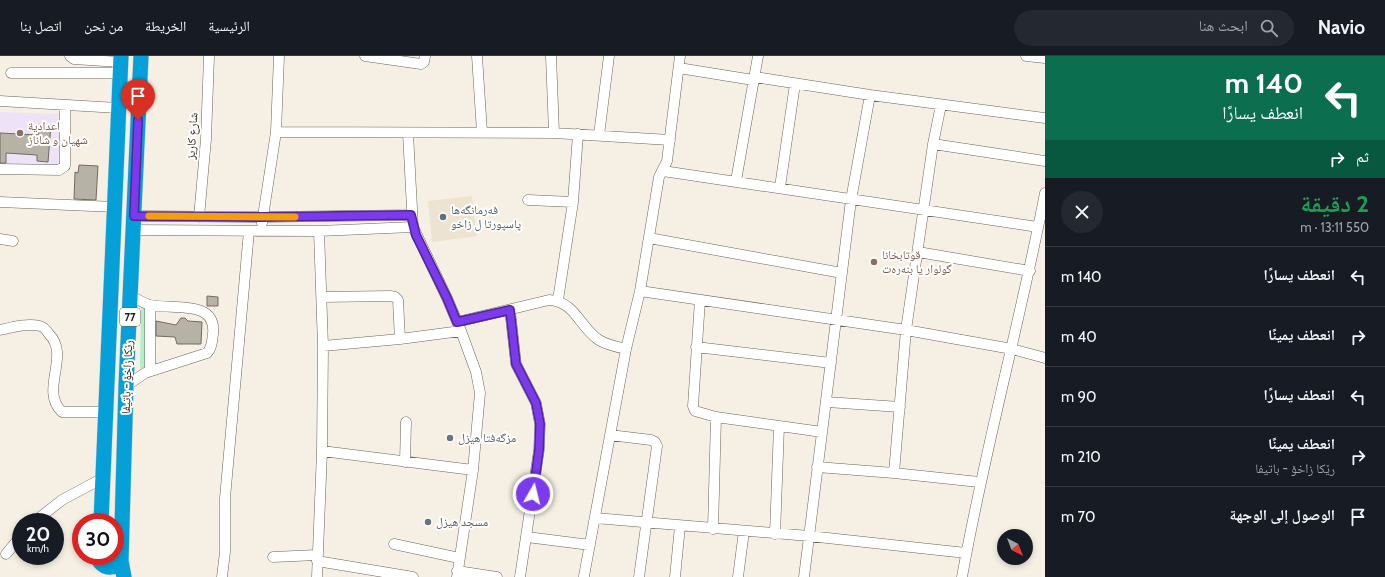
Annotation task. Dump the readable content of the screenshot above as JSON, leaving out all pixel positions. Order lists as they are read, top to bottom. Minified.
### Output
{"streets":{"highway":["77","رێکا زاخۆ - باتیفا"],"street":["شارع كاريز"]},"places":["اعدادية شهيان و شاناز","فەرمانگەها پاسپورتا ل زاخو","قوتابخانا گولوار یا بنەرەت","مزگەفتا هیزل","مسجد هيزل"],"north":"bottom right","page":{"header":"Navio","search":"ابحث هنا","nav":["الرئيسية","الخريطة","من نحن","اتصل بنا"],"turn":["140 m","انعطف يسارًا"],"then":"ثم","heading":["2 دقيقة","550 m · 13:11"],"list":[{"name":"انعطف يسارًا","value":"140 m"},{"name":"انعطف يمينًا","value":"40 m"},{"name":"انعطف يسارًا","value":"90 m"},{"name":"انعطف يمينًا","note":"رێکا زاخۆ - باتیفا","value":"210 m"},{"name":"الوصول إلى الوجهة","value":"70 m"}],"speed":"20 km/h","limit":"30"}}
